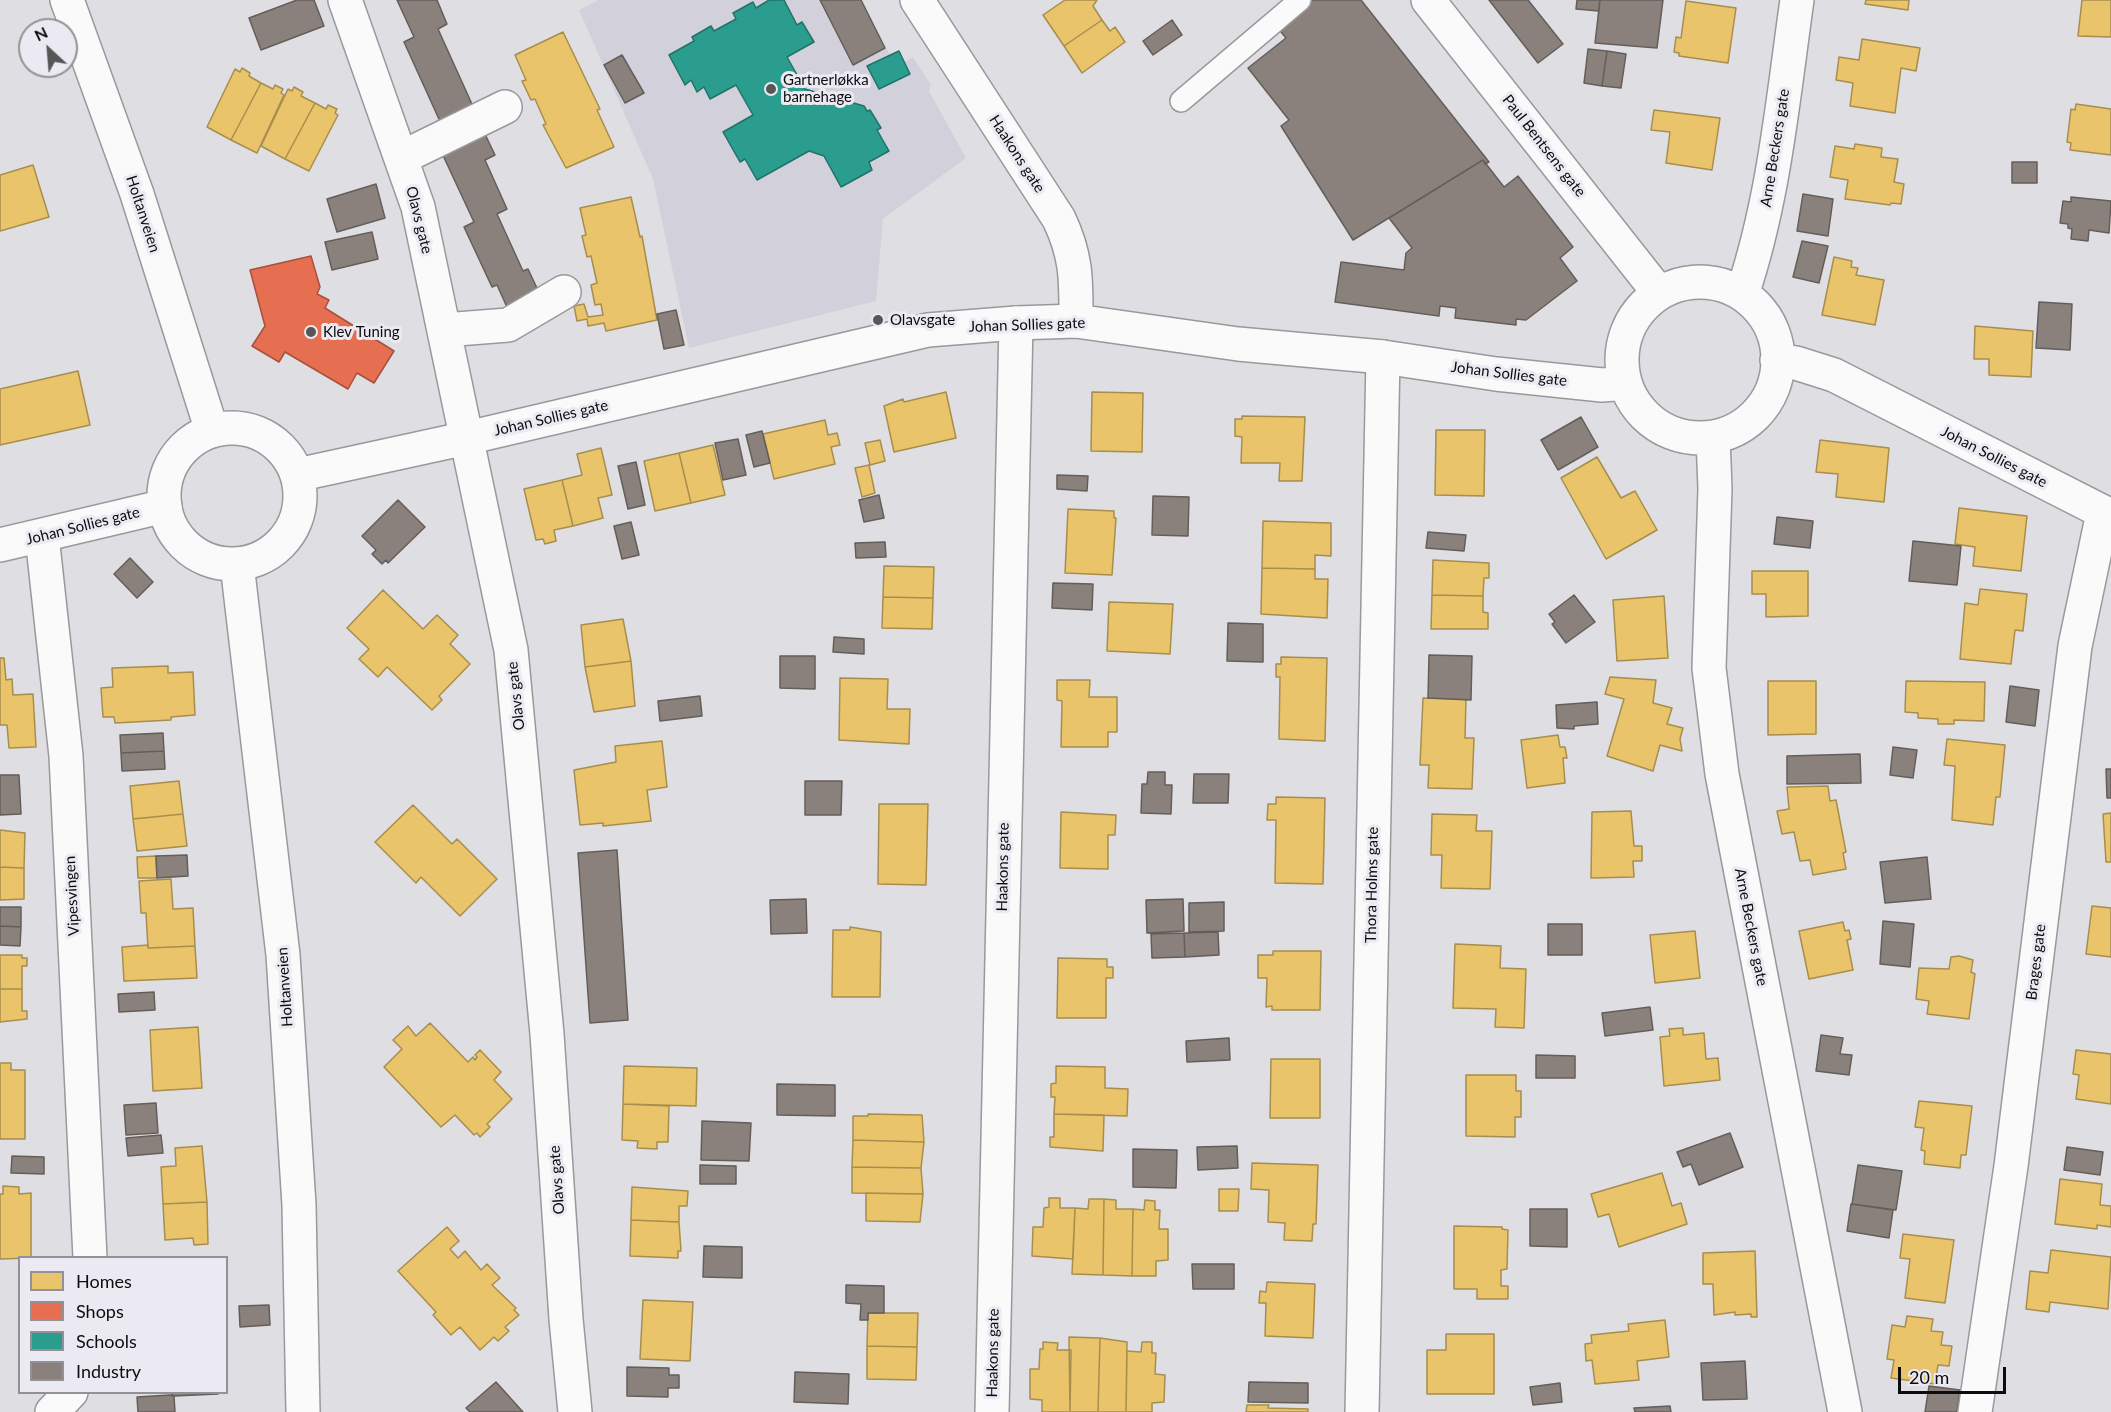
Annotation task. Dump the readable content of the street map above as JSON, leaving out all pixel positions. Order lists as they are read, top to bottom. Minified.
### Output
{"streets":{"street":["Paul Bentsens gate","Arne Beckers gate","Haakons gate","Holtanveien","Olavs gate","Johan Sollies gate","Thora Holms gate","Vipesvingen","Brages gate"]},"crossings":[["Paul Bentsens gate","Arne Beckers gate"],["Paul Bentsens gate","Johan Sollies gate"],["Arne Beckers gate","Johan Sollies gate"],["Haakons gate","Johan Sollies gate"],["Holtanveien","Johan Sollies gate"],["Olavs gate","Johan Sollies gate"],["Johan Sollies gate","Thora Holms gate"],["Johan Sollies gate","Vipesvingen"],["Johan Sollies gate","Brages gate"]],"places":["Gartnerløkka barnehage","Olavsgate","Klev Tuning"],"legend":["Homes","Shops","Schools","Industry"],"scale_bar":"20 m","north":"top left"}
